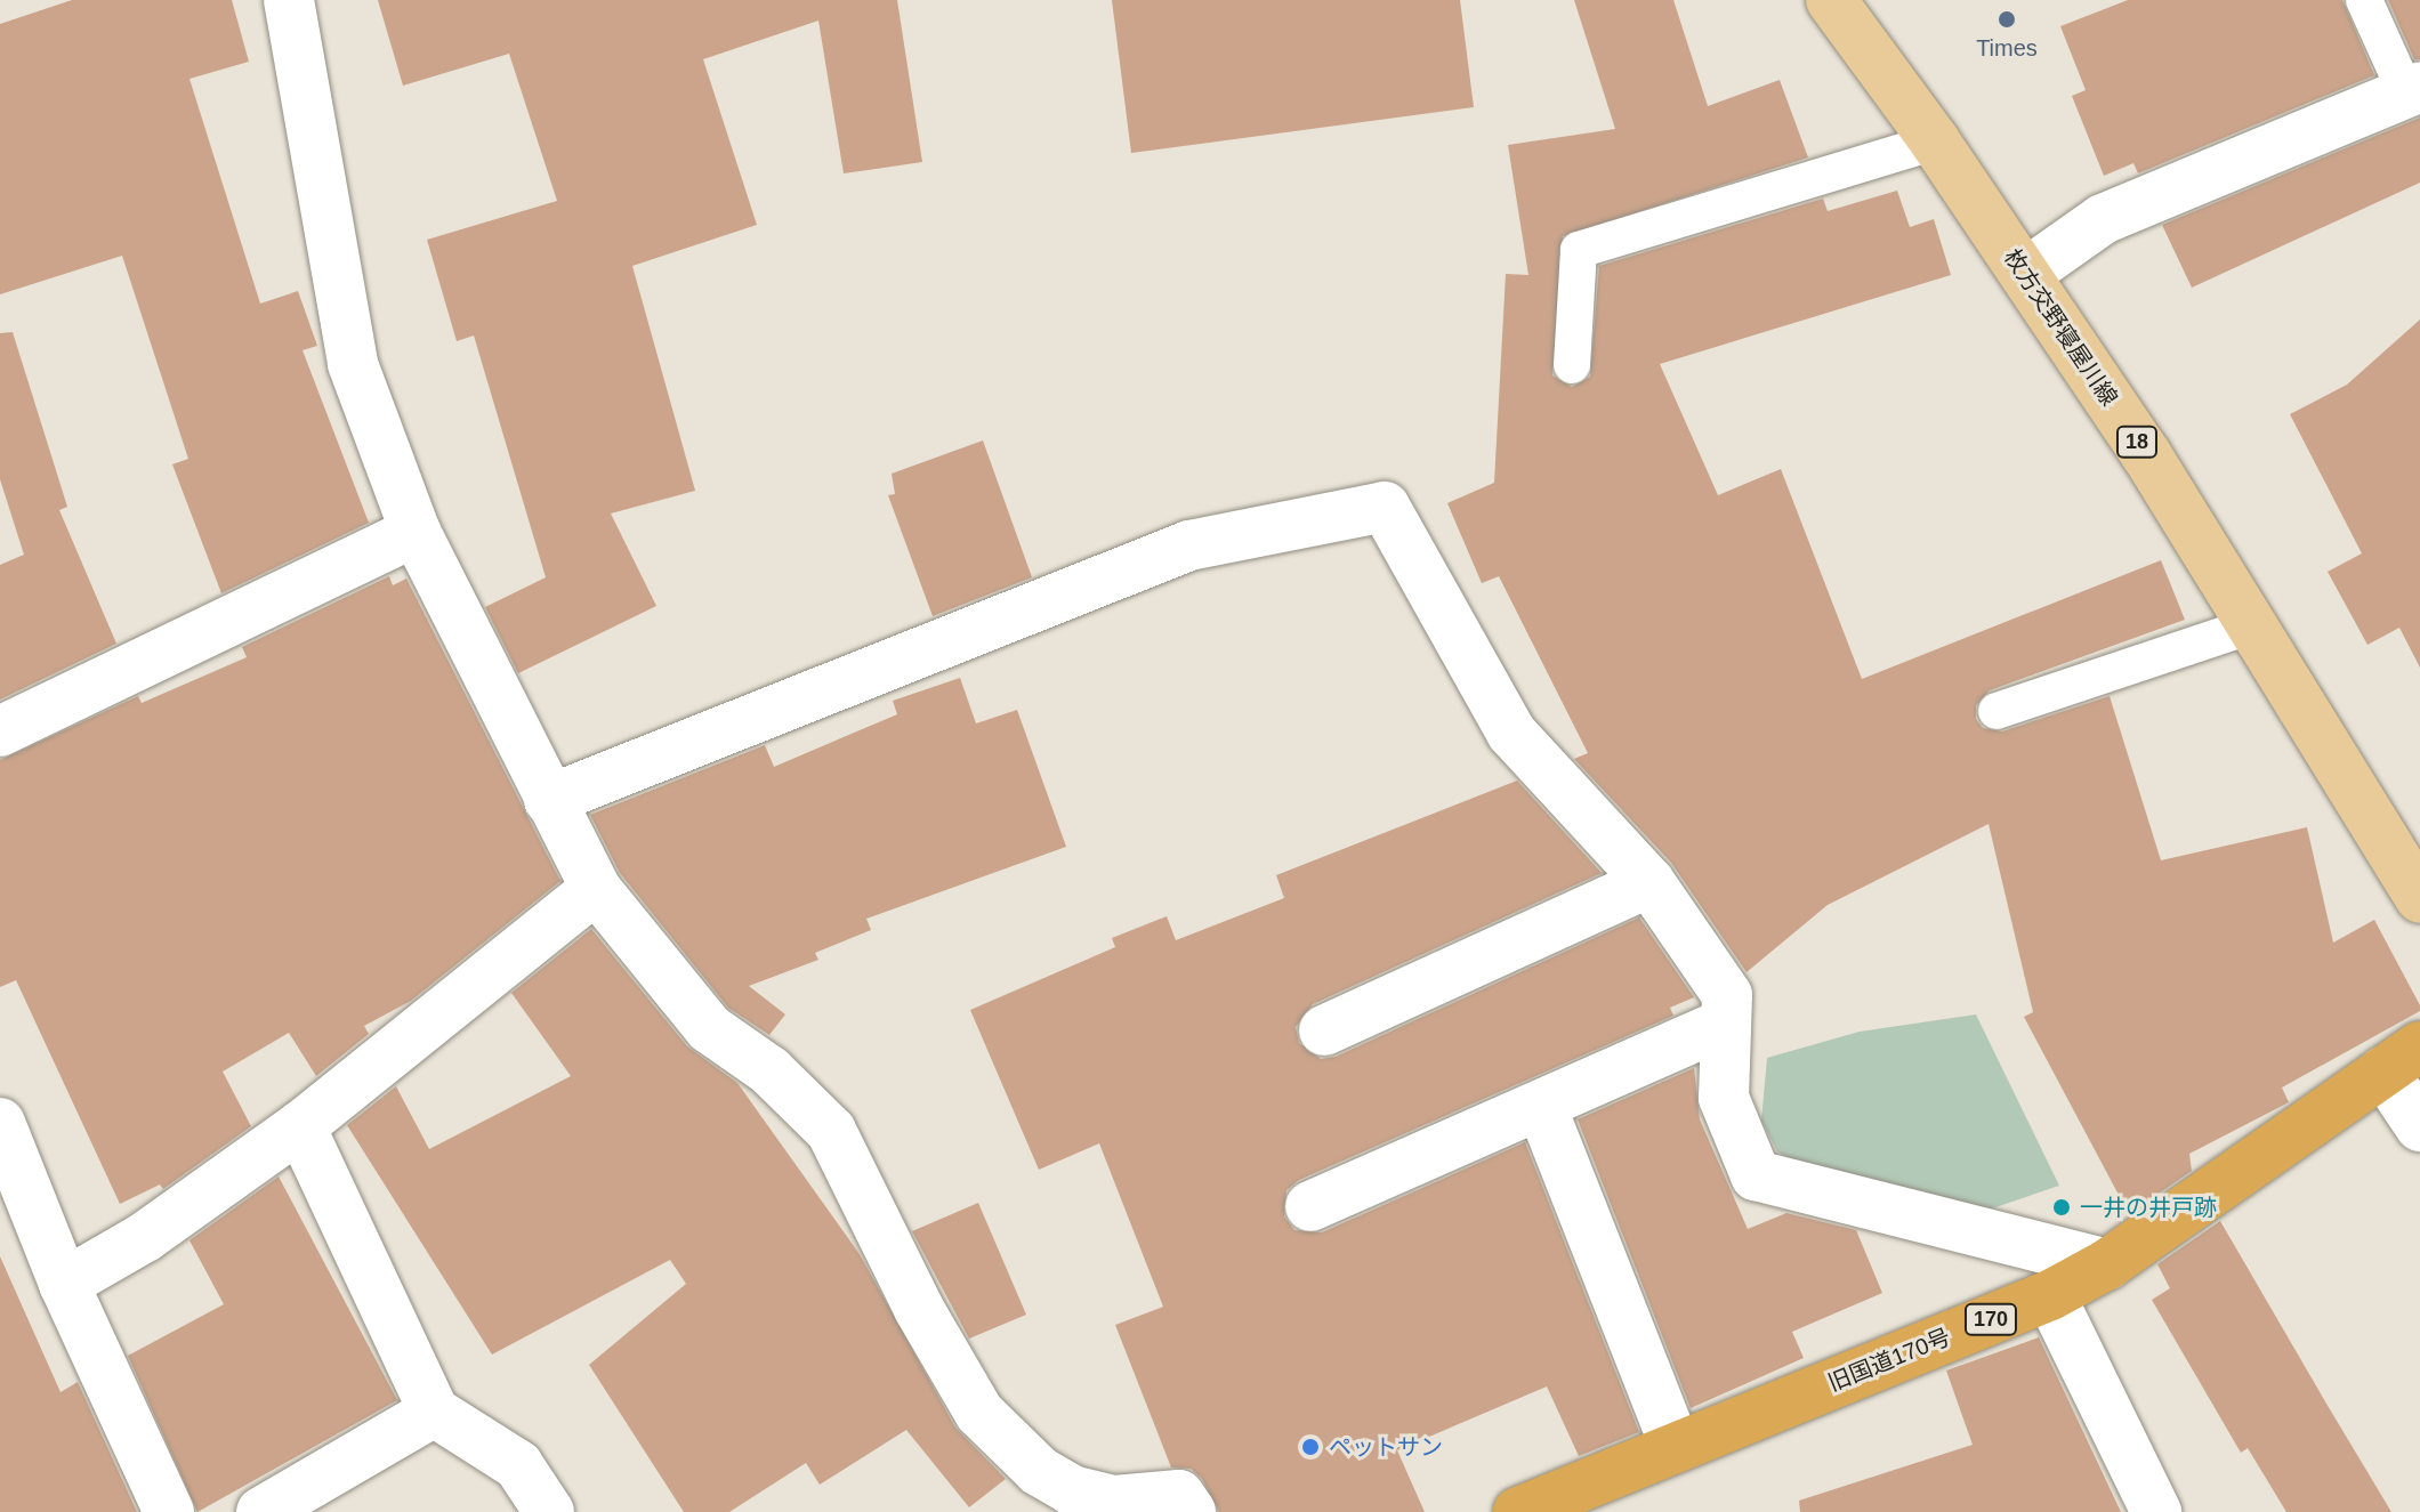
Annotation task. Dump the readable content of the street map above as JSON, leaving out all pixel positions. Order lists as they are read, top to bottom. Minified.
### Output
{"streets":{"highway":["170","旧国道170号"],"main road":["枚方交野寝屋川線","18"]},"places":["Times","一井の井戸跡","ペットサン"]}
